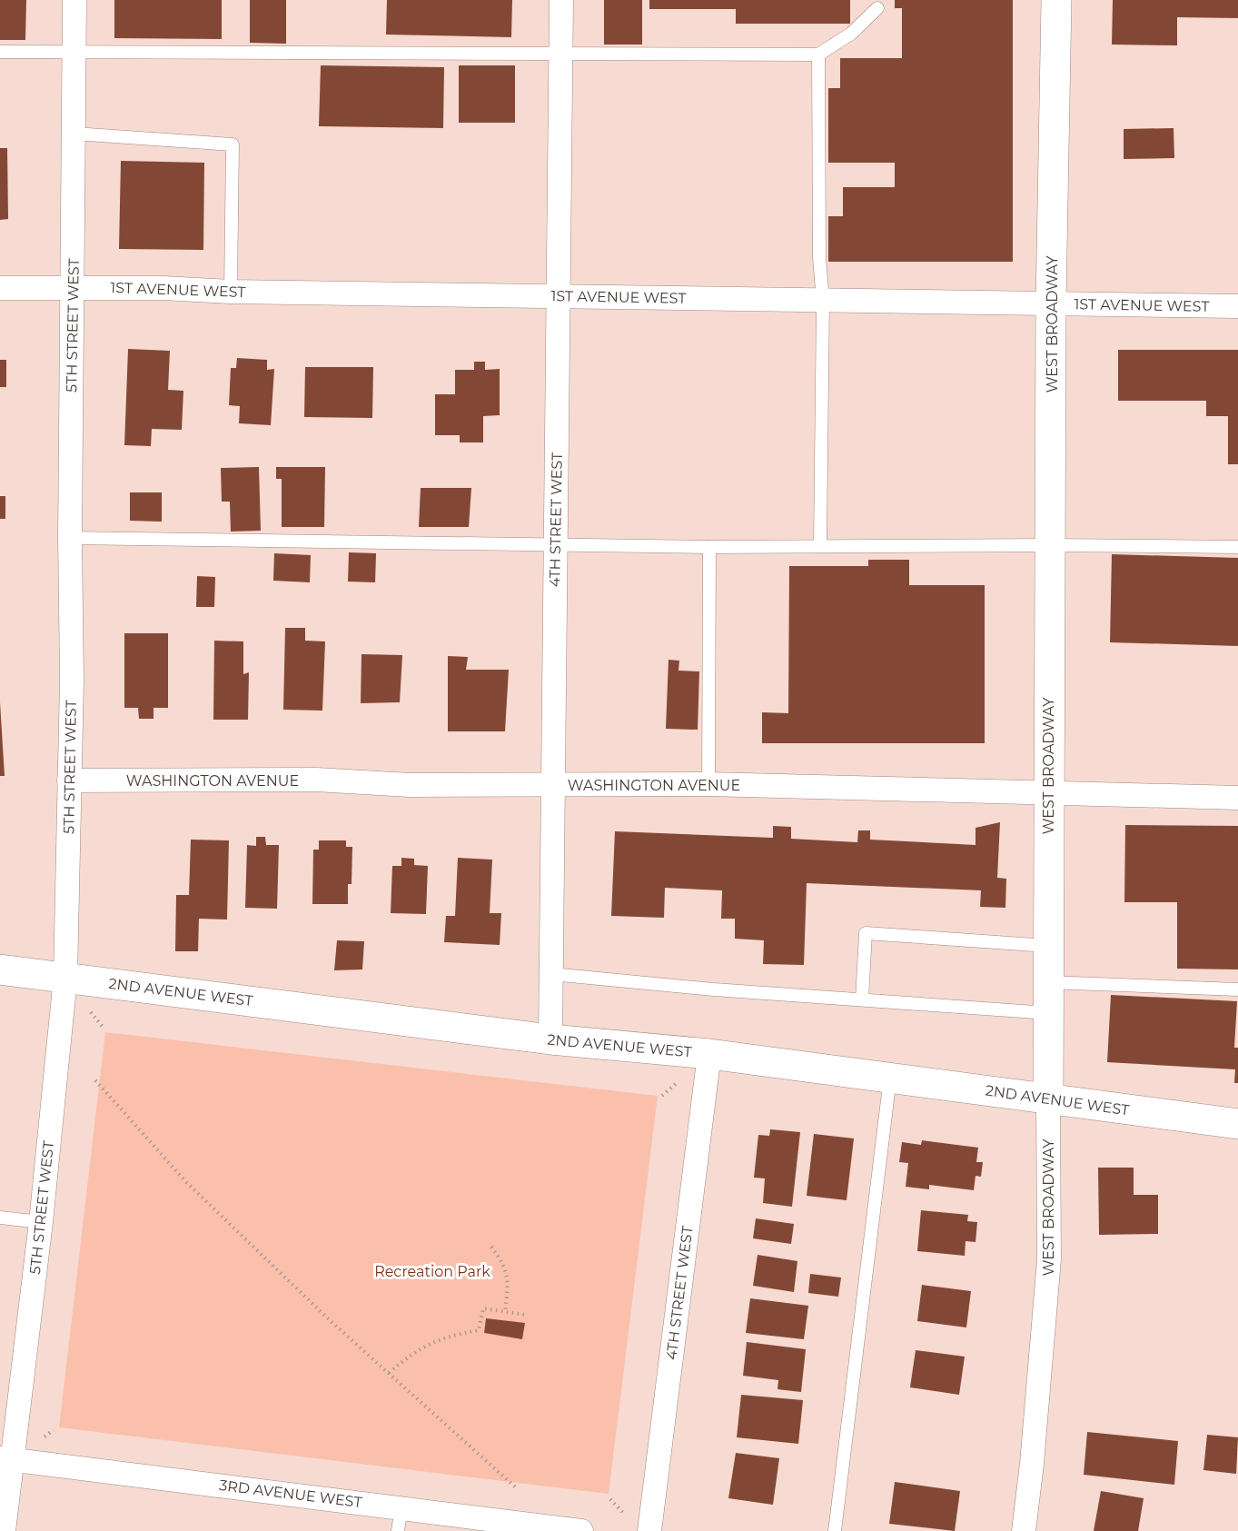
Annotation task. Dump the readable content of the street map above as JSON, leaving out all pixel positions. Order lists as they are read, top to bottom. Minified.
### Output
{"streets":{"main road":["WEST BROADWAY","2ND AVENUE WEST"],"street":["1ST AVENUE WEST","5TH STREET WEST","4TH STREET WEST","WASHINGTON AVENUE","3RD AVENUE WEST"]},"crossings":[["1ST AVENUE WEST","WEST BROADWAY"],["1ST AVENUE WEST","5TH STREET WEST"],["1ST AVENUE WEST","4TH STREET WEST"],["WEST BROADWAY","WASHINGTON AVENUE"],["WEST BROADWAY","2ND AVENUE WEST"],["5TH STREET WEST","WASHINGTON AVENUE"],["5TH STREET WEST","2ND AVENUE WEST"],["5TH STREET WEST","3RD AVENUE WEST"],["4TH STREET WEST","WASHINGTON AVENUE"],["4TH STREET WEST","2ND AVENUE WEST"]],"parks":["Recreation Park"]}
